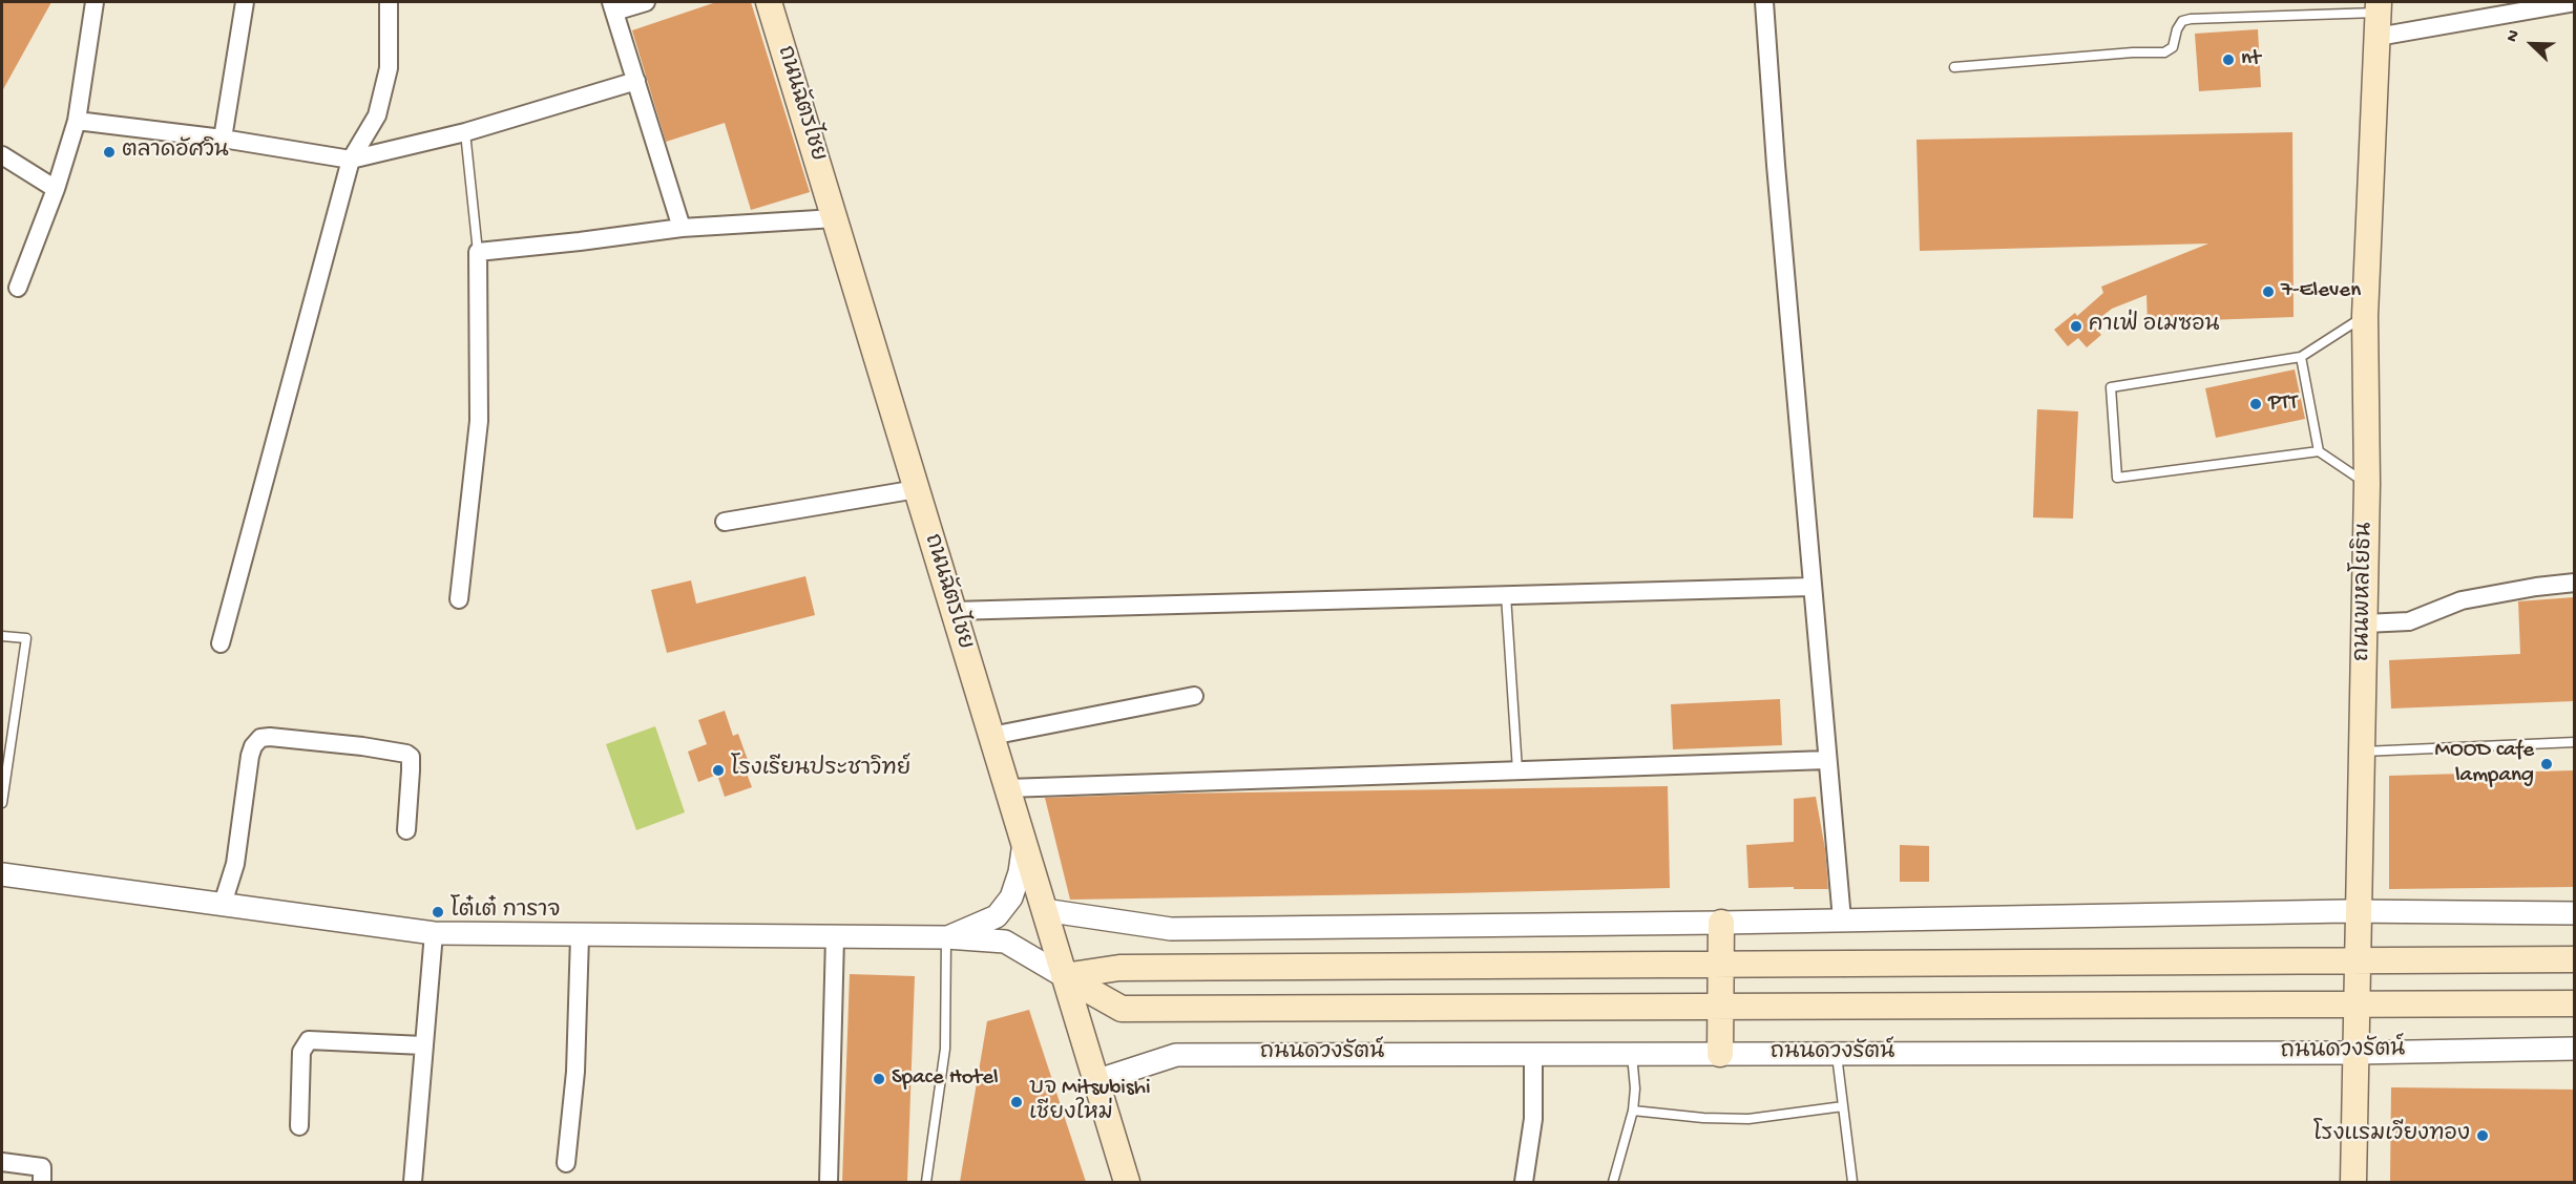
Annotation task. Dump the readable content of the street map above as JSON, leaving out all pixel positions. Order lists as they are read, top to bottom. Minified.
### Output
{"streets":{"main road":["ถนนฉัตรไชย","ถนนพหลโยธิน"],"street":["ถนนดวงรัตน์"]},"crossings":[["ถนนฉัตรไชย","ถนนดวงรัตน์"],["ถนนพหลโยธิน","ถนนดวงรัตน์"]],"places":["nt","ตลาดอัศวิน","7-Eleven","คาเฟ่ อเมซอน","PTT","MOOD cafe lampang","โรงเรียนประชาวิทย์","โต๋เต๋ การาจ","Space Hotel","บจ Mitsubishi เชียงใหม่","โรงแรมเวียงทอง"],"north":"top left"}
